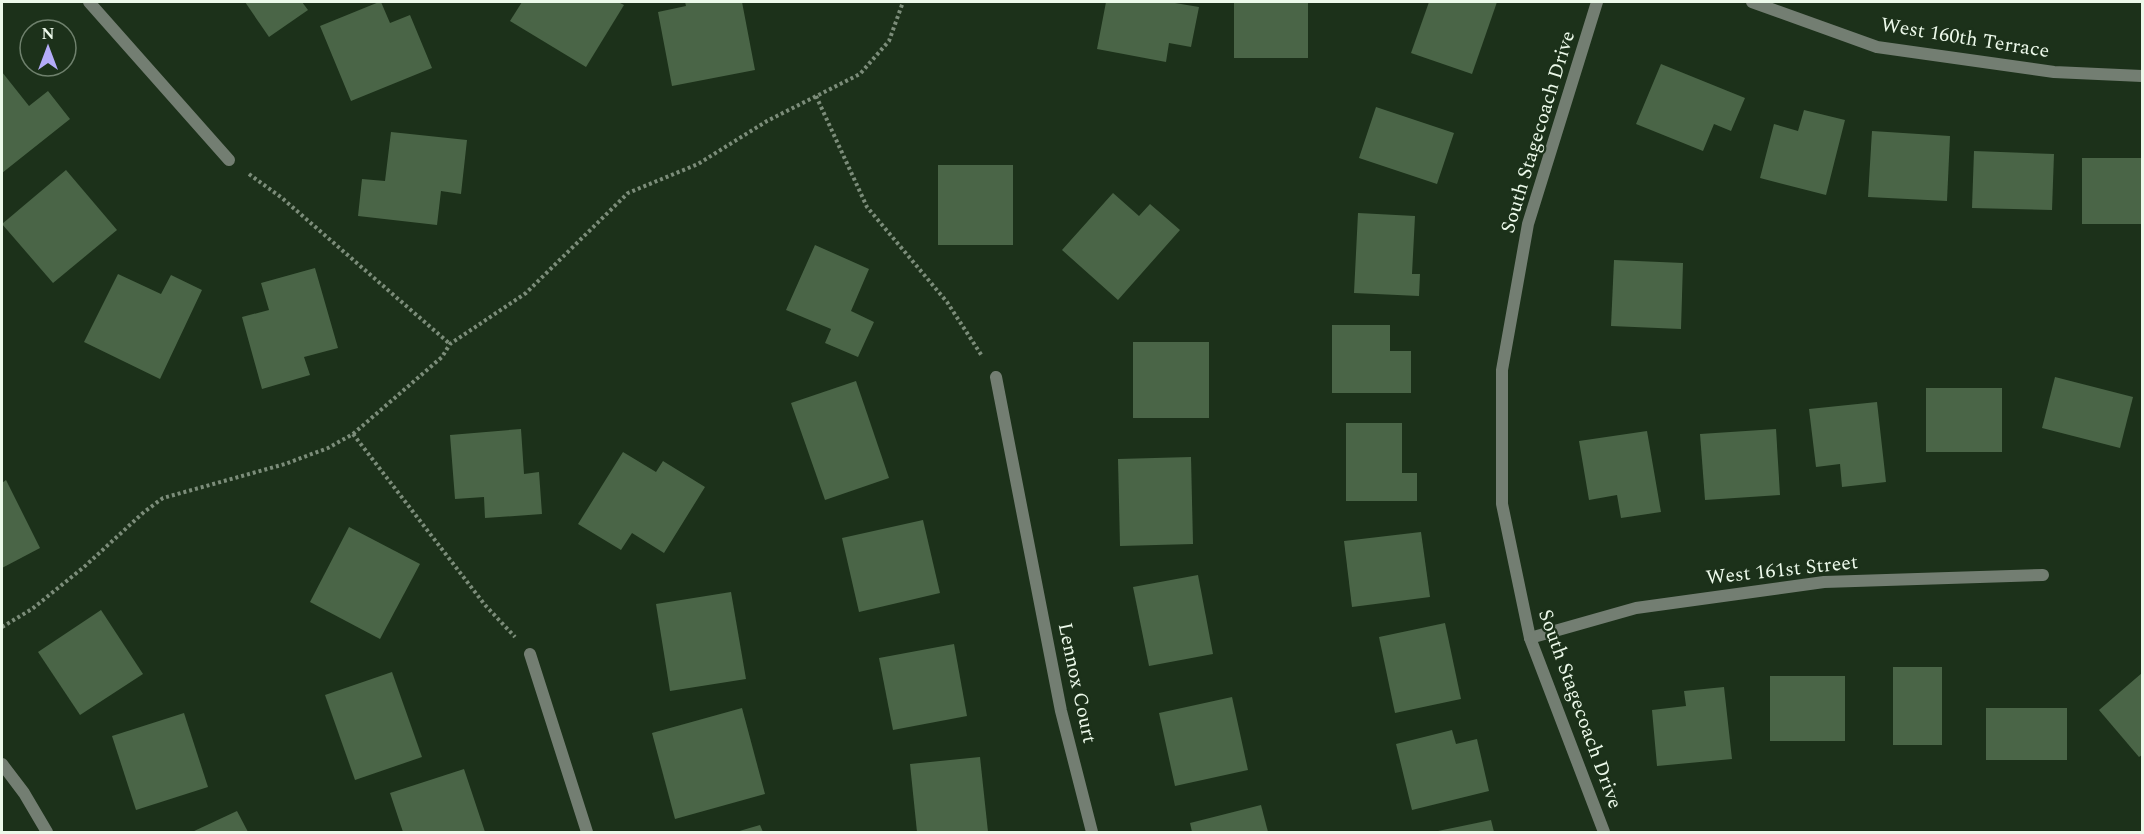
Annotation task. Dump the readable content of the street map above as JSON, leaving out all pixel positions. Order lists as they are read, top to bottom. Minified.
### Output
{"streets":{"street":["West 160th Terrace","South Stagecoach Drive","West 161st Street","Lennox Court"]},"crossings":[["South Stagecoach Drive","West 161st Street"]],"north":"top"}
